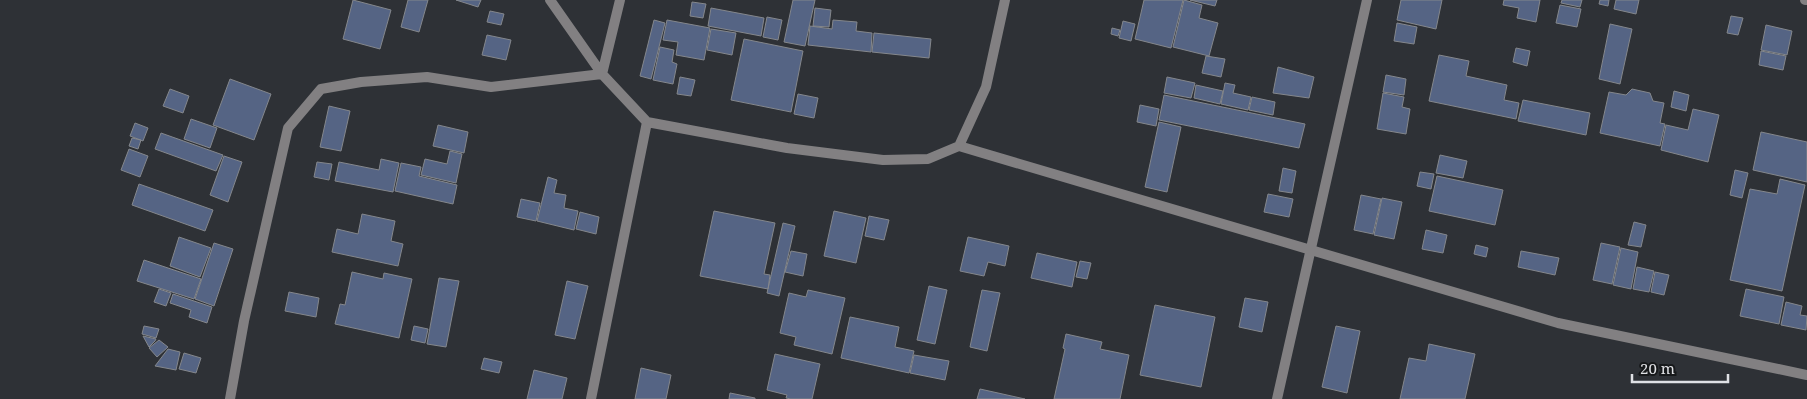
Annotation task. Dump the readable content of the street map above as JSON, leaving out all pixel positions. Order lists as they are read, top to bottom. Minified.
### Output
{"scale_bar":"20 m"}
